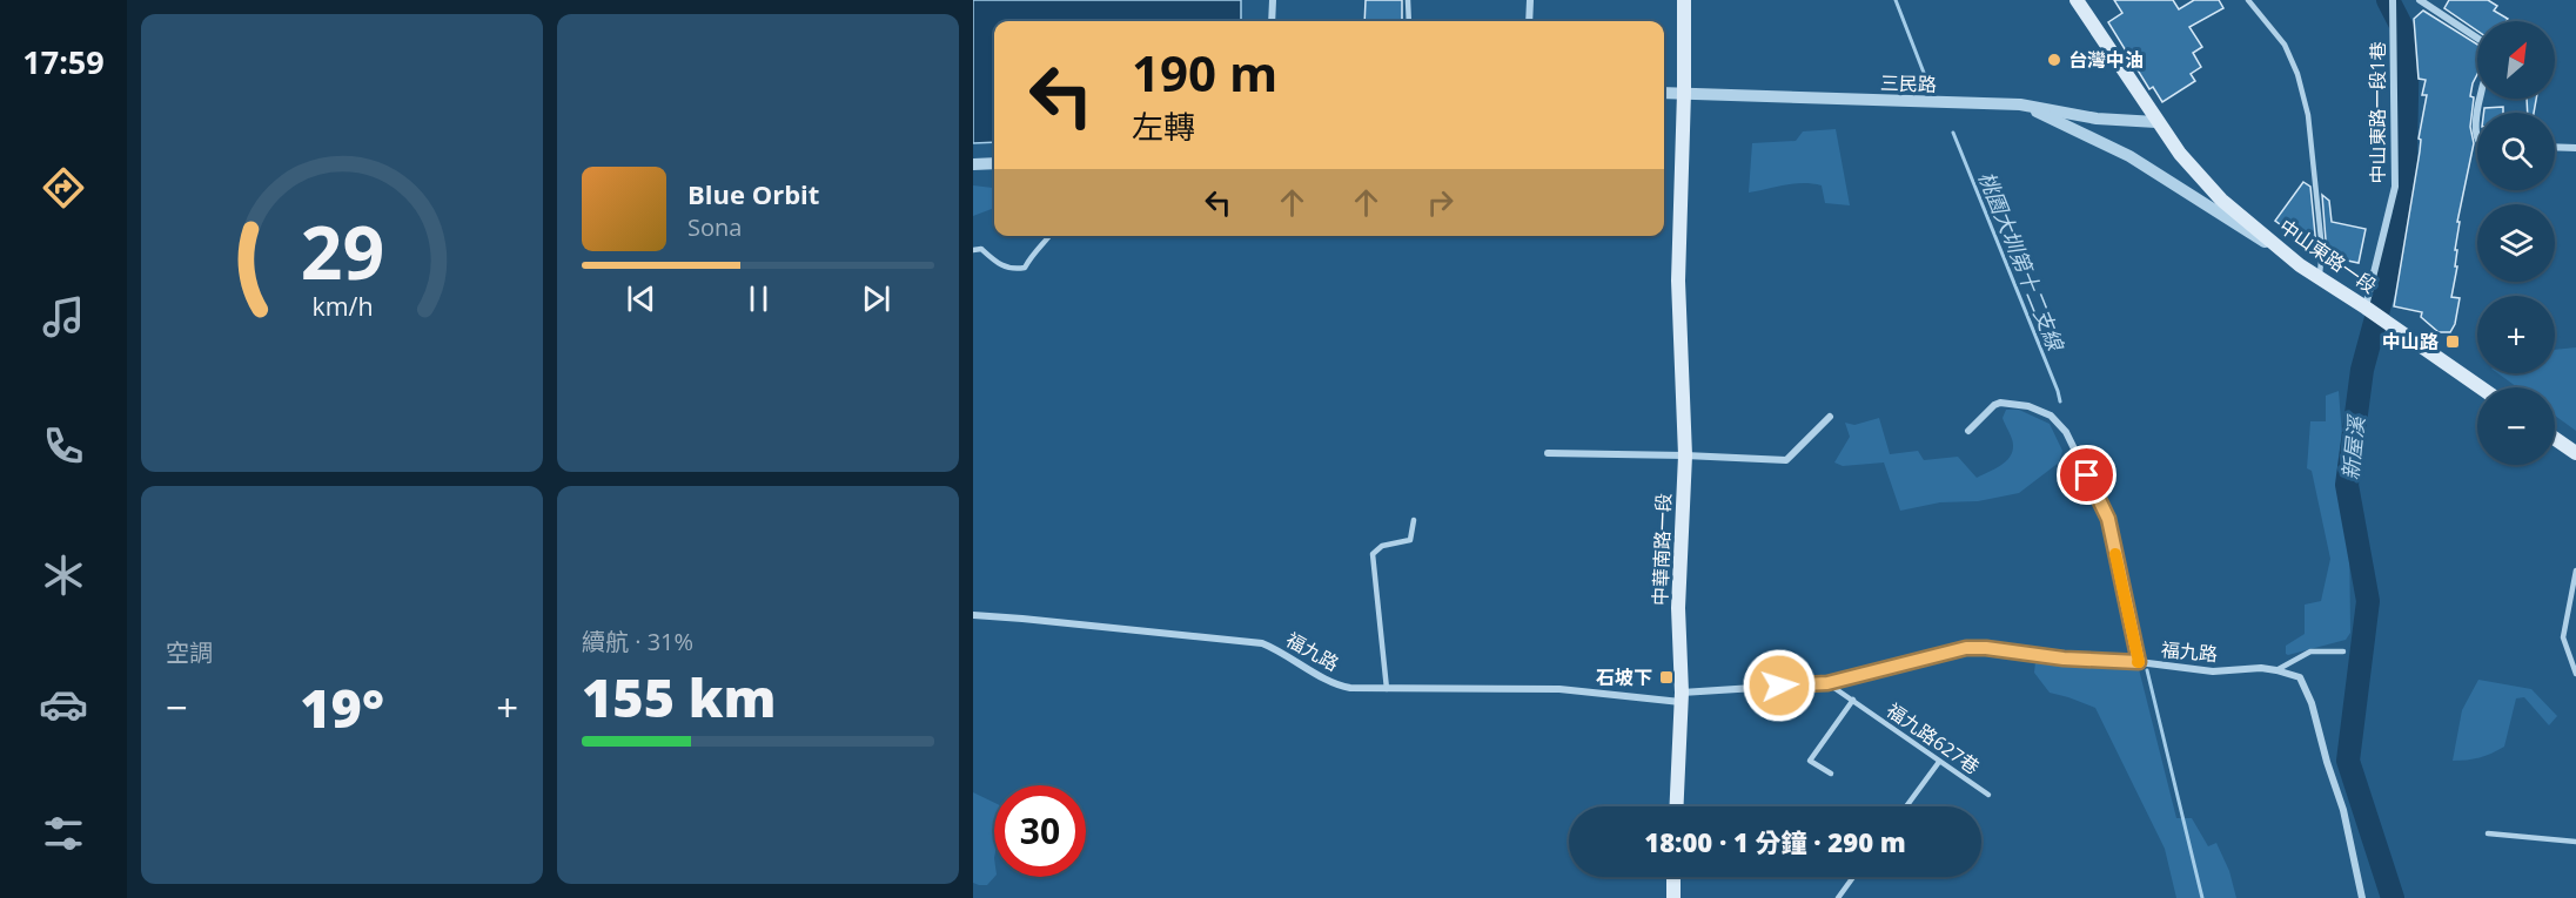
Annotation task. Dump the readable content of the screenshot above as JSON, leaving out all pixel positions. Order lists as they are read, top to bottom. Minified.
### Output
{"streets":{"main road":["中山東路一段","中華南路一段"],"street":["三民路","中山東路一段1巷","福九路"],"lane":["福九路627巷"]},"crossings":[["三民路","中山東路一段"],["三民路","中華南路一段"],["中山東路一段1巷","中山東路一段"],["中華南路一段","福九路"],["福九路","福九路627巷"]],"water":["桃園大圳第十二支線","新屋溪"],"places":{"other":["台灣中油"],"transit":["中山路","石坡下"]},"north":"top right","page":{"tabs":"17:59","map_buttons":["+","−"],"turn":["190 m","左轉"],"song":["Blue Orbit","Sona"],"tile":["空調",["續航 · 31%","155 km"]],"heat":["−","19°","+"],"limit":"30","trip":"18:00 · 1 分鐘 · 290 m","gauge":["29","km/h"]}}
